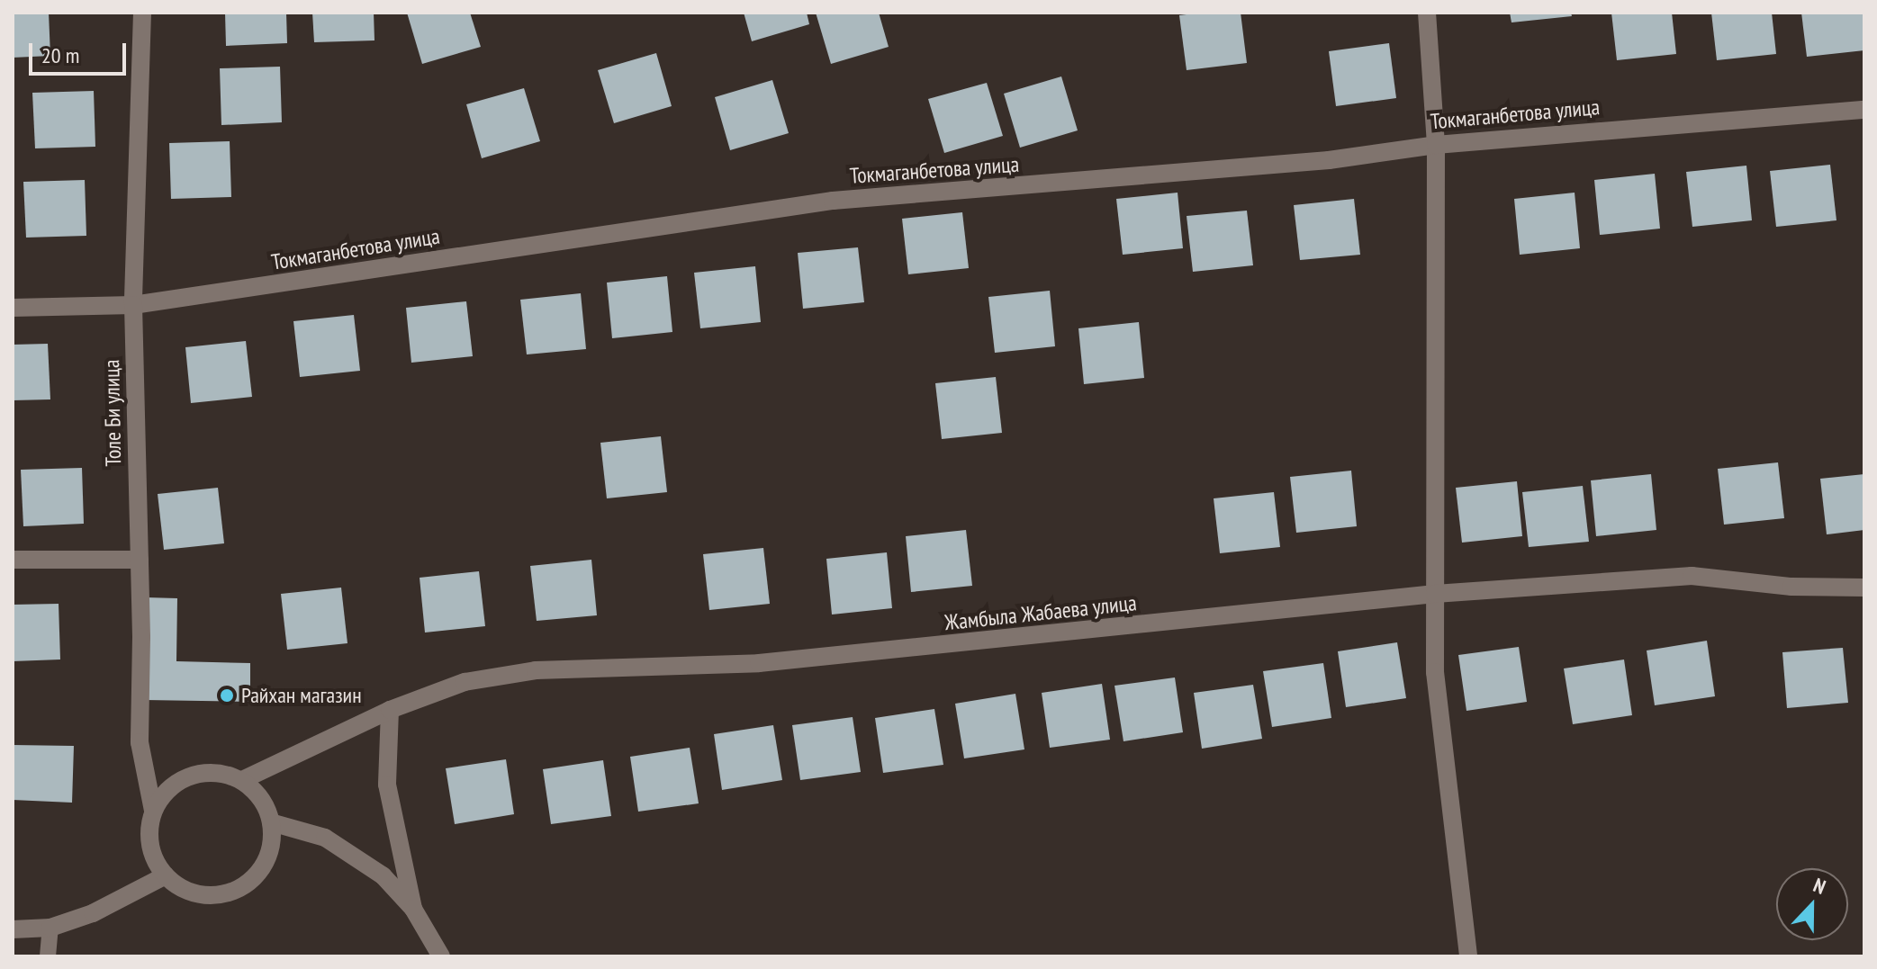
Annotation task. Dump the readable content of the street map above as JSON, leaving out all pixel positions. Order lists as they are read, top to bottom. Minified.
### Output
{"streets":{"street":["Токмаганбетова улица","Толе Би улица","Жамбыла Жабаева улица"]},"crossings":[["Токмаганбетова улица","Толе Би улица"],["Толе Би улица","Жамбыла Жабаева улица"]],"places":["Райхан магазин"],"scale_bar":"20 m","north":"top"}
